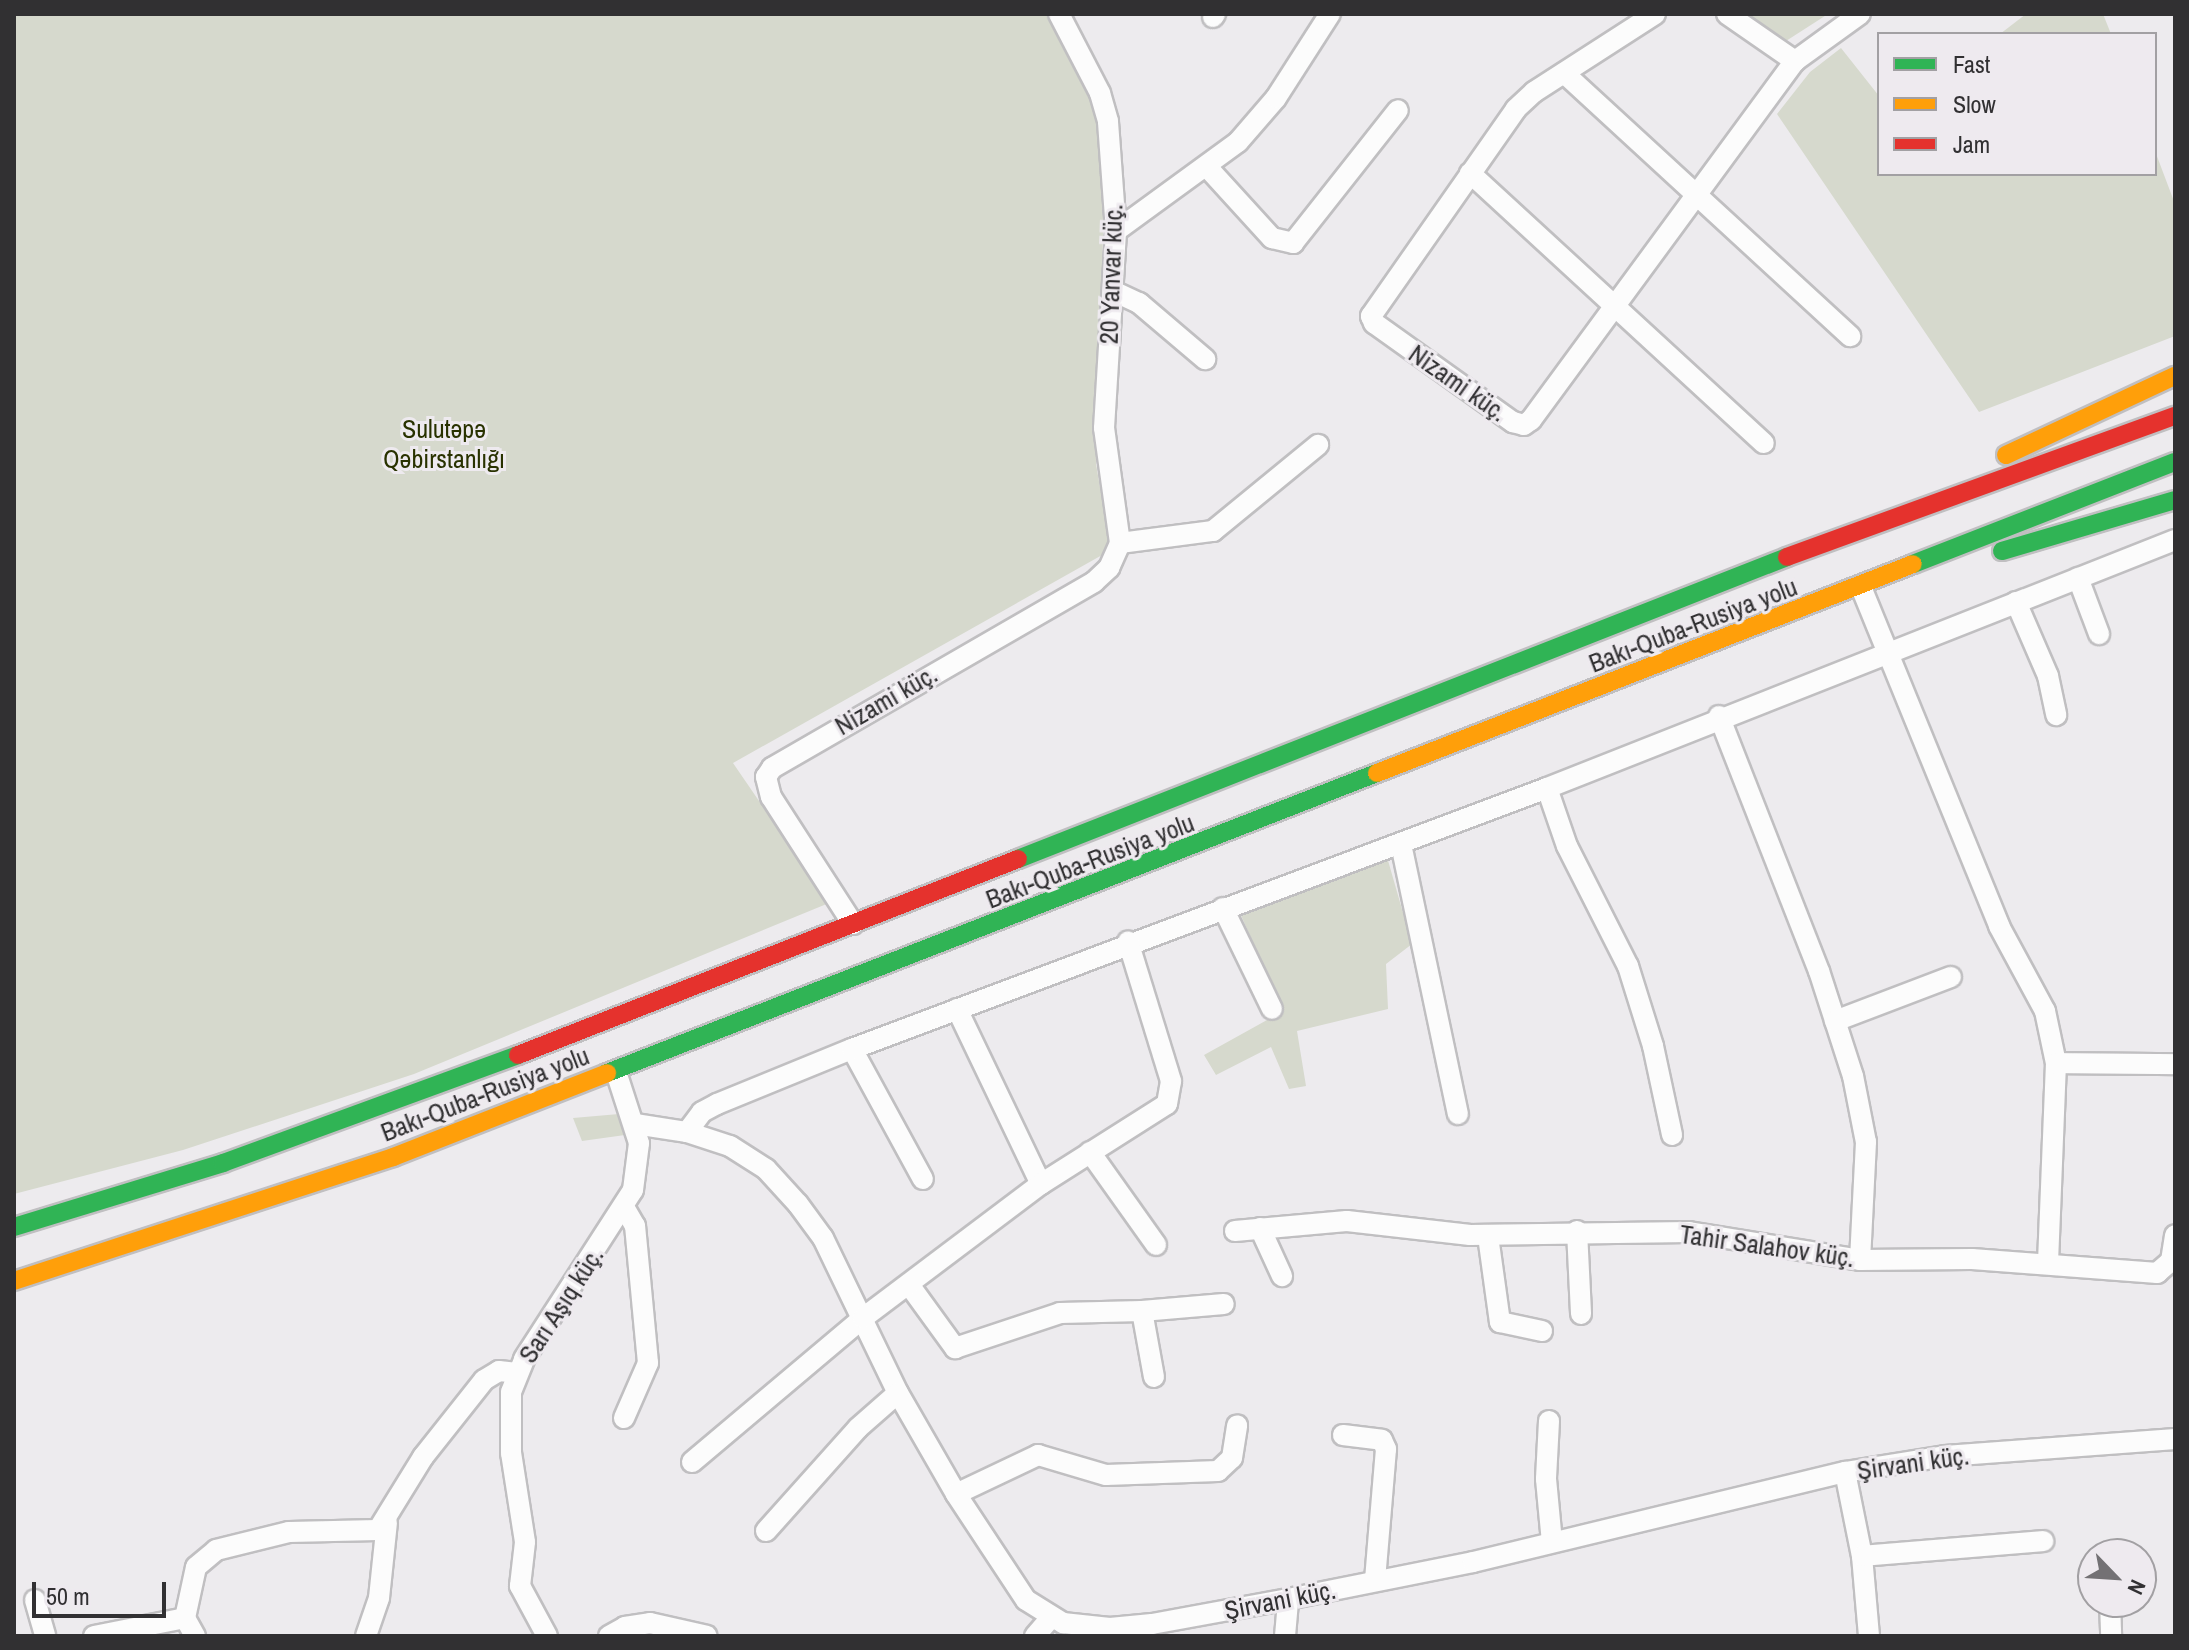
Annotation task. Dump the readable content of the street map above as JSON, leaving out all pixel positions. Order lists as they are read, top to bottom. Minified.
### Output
{"streets":{"highway":["Bakı-Quba-Rusiya yolu"],"street":["20 Yanvar küç.","Nizami küç.","Tahir Salahov küç.","Sarı Aşıq küç.","Şirvani küç."]},"crossings":[["20 Yanvar küç.","Nizami küç."],["Nizami küç.","Bakı-Quba-Rusiya yolu"],["Bakı-Quba-Rusiya yolu","Sarı Aşıq küç."]],"parks":["Sulutəpə Qəbirstanlığı"],"legend":["Fast","Slow","Jam"],"scale_bar":"50 m","north":"bottom right"}
